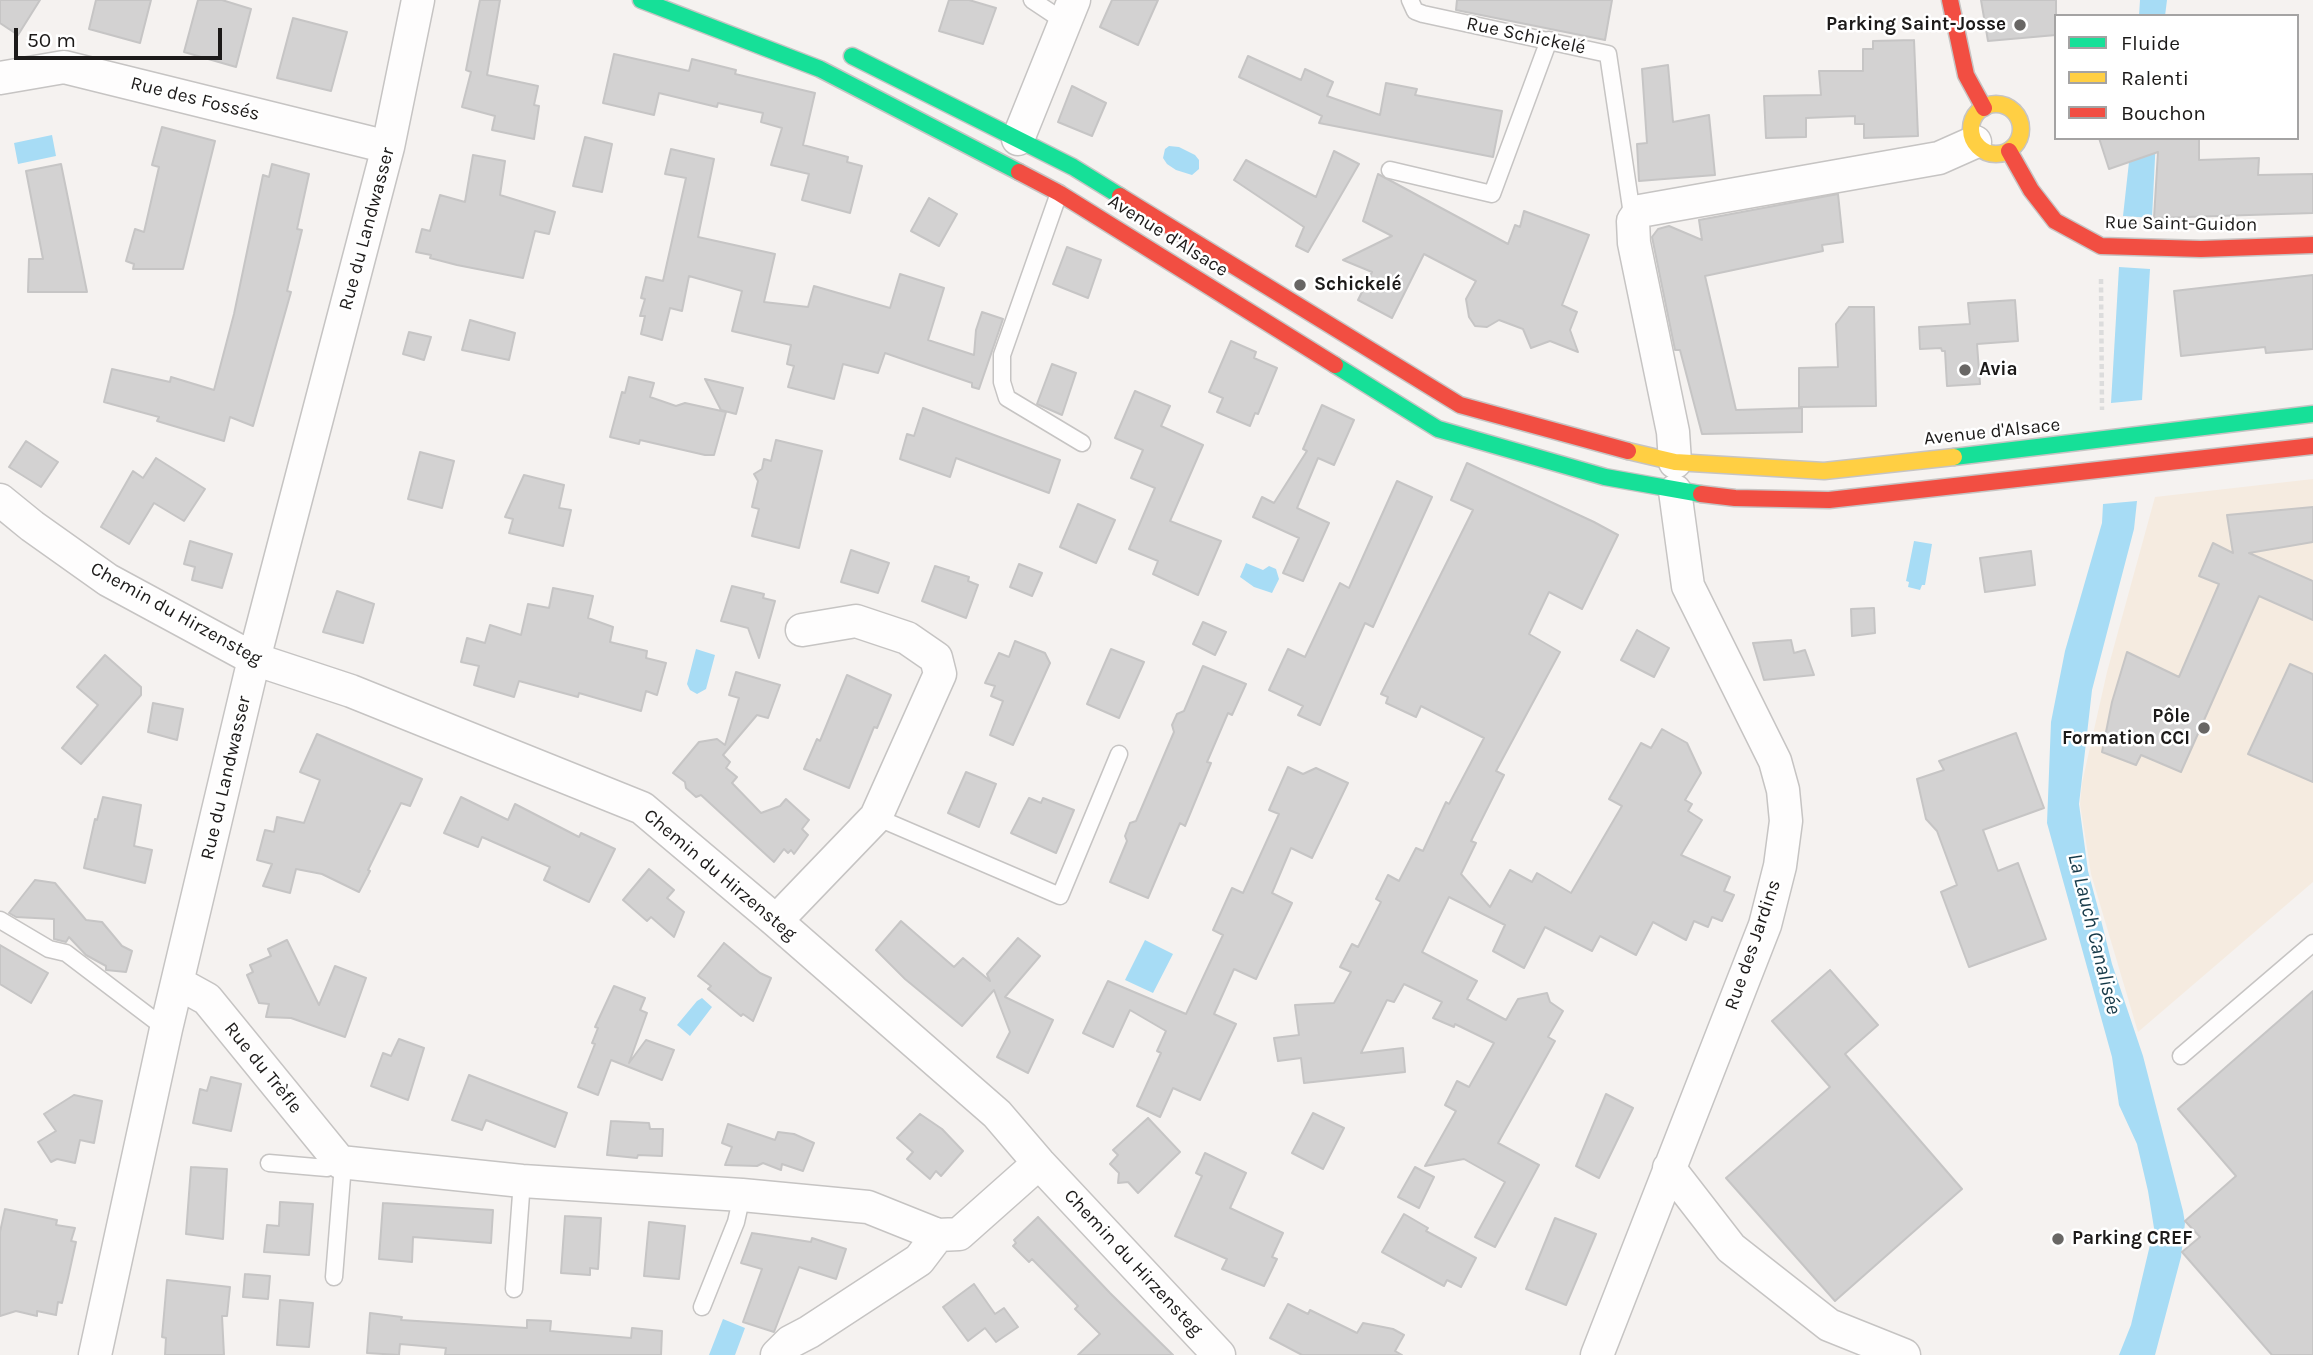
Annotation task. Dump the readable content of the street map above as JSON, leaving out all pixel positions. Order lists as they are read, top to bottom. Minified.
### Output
{"streets":{"main road":["Rue Saint-Guidon","Avenue d'Alsace"],"street":["Rue Schickelé","Rue des Fossés","Rue du Landwasser","Chemin du Hirzensteg","Rue des Jardins","Rue du Trèfle"]},"crossings":[["Rue Schickelé","Avenue d'Alsace"],["Rue Schickelé","Rue des Jardins"],["Rue des Fossés","Rue du Landwasser"],["Rue du Landwasser","Chemin du Hirzensteg"],["Rue du Landwasser","Rue du Trèfle"],["Avenue d'Alsace","Rue des Jardins"]],"water":["La Lauch Canalisée"],"places":["Parking Saint-Josse","Schickelé","Avia","Pôle Formation CCI","Parking CREF"],"legend":["Fluide","Ralenti","Bouchon"],"scale_bar":"50 m"}
